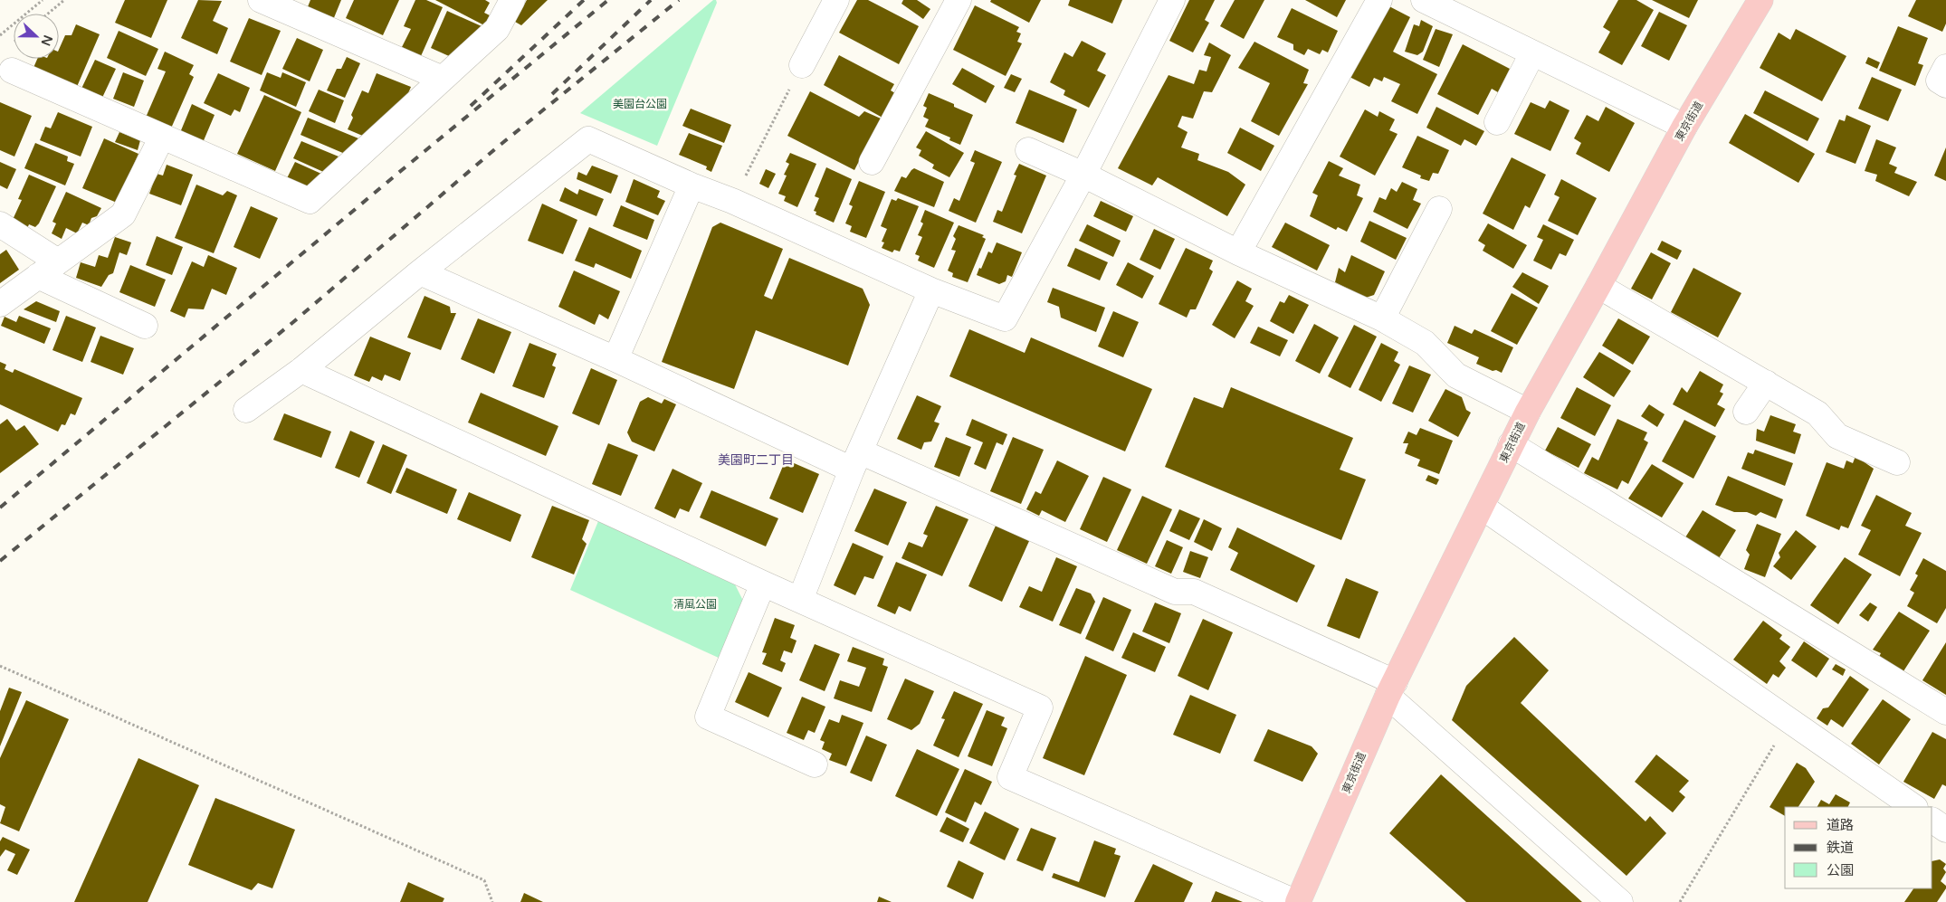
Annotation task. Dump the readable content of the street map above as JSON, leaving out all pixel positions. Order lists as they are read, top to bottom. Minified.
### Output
{"streets":{"main road":["東京街道"]},"districts":["美園町二丁目"],"parks":["美園台公園","清風公園"],"legend":["道路","鉄道","公園"],"north":"right"}
